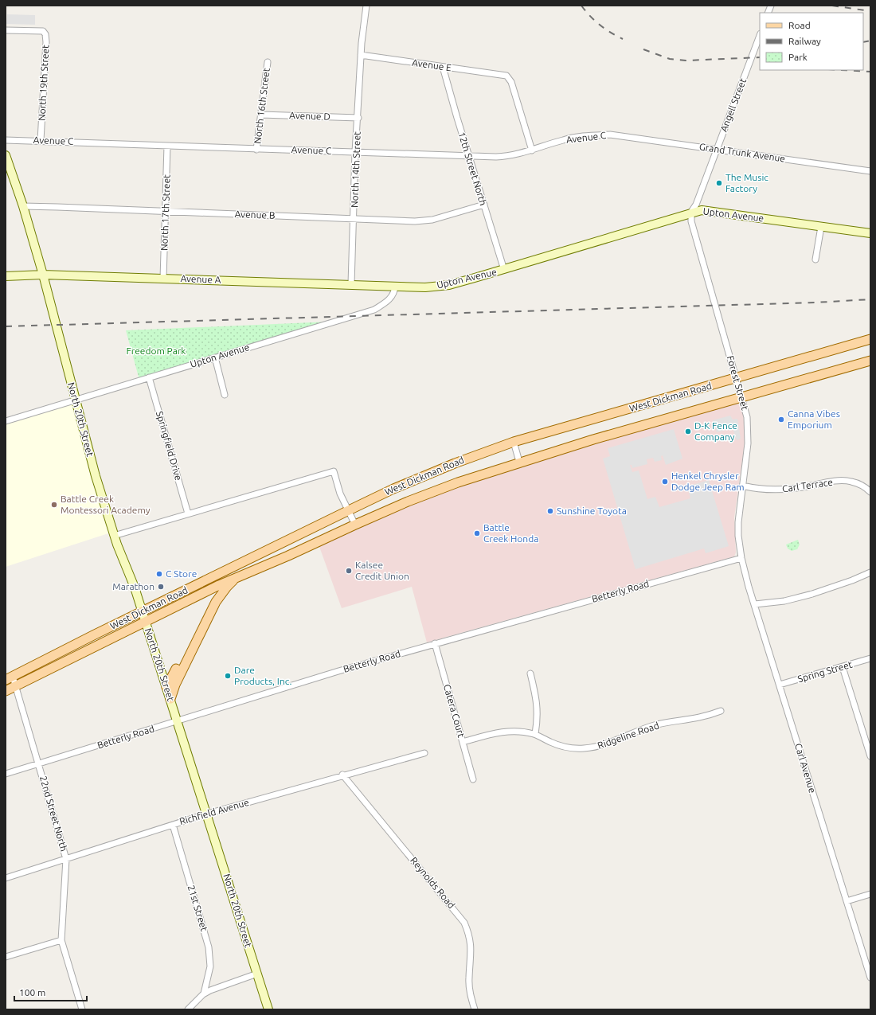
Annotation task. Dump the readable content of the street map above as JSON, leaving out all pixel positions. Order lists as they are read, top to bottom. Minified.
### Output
{"streets":{"main road":["West Dickman Road"],"street":["Avenue E","North 19th Street","Angell Street","North 16th Street","Avenue D","Avenue C","Grand Trunk Avenue","12th Street North","North 14th Street","North 17th Street","Avenue B","Upton Avenue","Avenue A","Forest Street","North 20th Street","Springfield Drive","Carl Terrace","Betterly Road","Spring Street","Catera Court","Ridgeline Road","Carl Avenue","Richfield Avenue","22nd Street North","Reynolds Road","21st Street"]},"crossings":[["Avenue E","Avenue C"],["Avenue E","12th Street North"],["Avenue E","North 14th Street"],["North 19th Street","Avenue C"],["Angell Street","Grand Trunk Avenue"],["Angell Street","Upton Avenue"],["Angell Street","Forest Street"],["North 16th Street","Avenue D"],["North 16th Street","Avenue C"],["Avenue D","North 14th Street"],["Avenue C","Grand Trunk Avenue"],["Avenue C","12th Street North"],["Avenue C","North 14th Street"],["Avenue C","North 17th Street"],["12th Street North","Avenue B"],["12th Street North","Upton Avenue"],["North 14th Street","Avenue B"],["North 14th Street","Avenue A"],["North 17th Street","Avenue B"],["North 17th Street","Avenue A"],["Avenue B","North 20th Street"],["Upton Avenue","Avenue A"],["Upton Avenue","Forest Street"],["Upton Avenue","North 20th Street"],["Upton Avenue","Springfield Drive"],["Avenue A","North 20th Street"],["Forest Street","West Dickman Road"],["Forest Street","Carl Terrace"],["Forest Street","Betterly Road"],["Forest Street","Carl Avenue"],["West Dickman Road","North 20th Street"],["West Dickman Road","22nd Street North"],["North 20th Street","Betterly Road"],["North 20th Street","Richfield Avenue"],["Betterly Road","Catera Court"],["Betterly Road","Carl Avenue"],["Betterly Road","22nd Street North"],["Spring Street","Carl Avenue"],["Catera Court","Ridgeline Road"],["Richfield Avenue","22nd Street North"],["Richfield Avenue","Reynolds Road"],["Richfield Avenue","21st Street"]],"parks":["Freedom Park"],"places":["The Music Factory","Canna Vibes Emporium","D-K Fence Company","Henkel Chrysler Dodge Jeep Ram","Battle Creek Montessori Academy","Sunshine Toyota","Battle Creek Honda","Kalsee Credit Union","C Store","Marathon","Dare Products, Inc."],"legend":["Road","Railway","Park"],"scale_bar":"100 m"}
